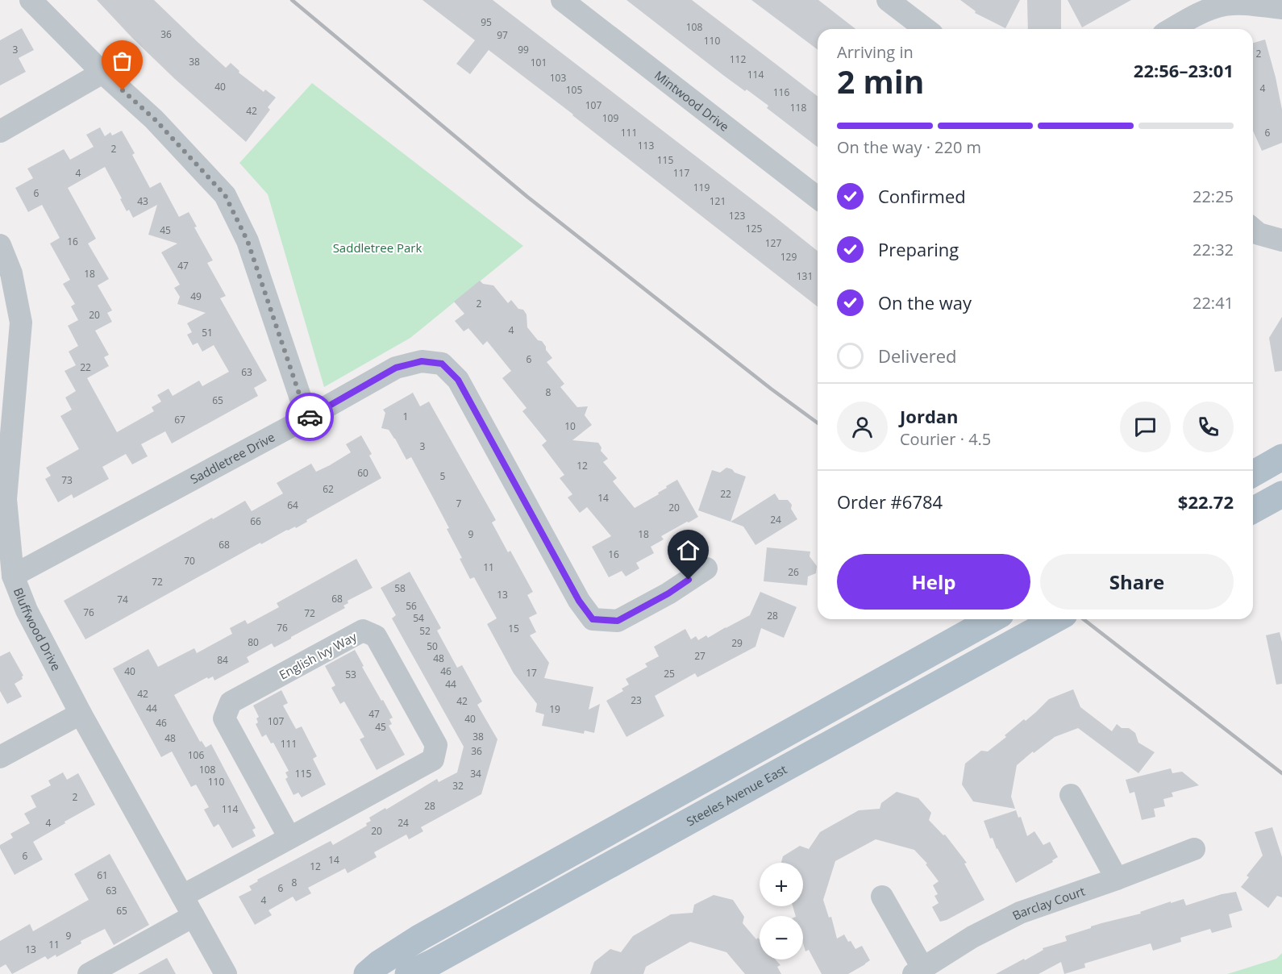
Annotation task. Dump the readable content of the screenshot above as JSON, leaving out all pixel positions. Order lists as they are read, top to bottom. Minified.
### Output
{"streets":{"main road":["Steeles Avenue East"],"street":["Mintwood Drive","Saddletree Drive","Bluffwood Drive","English Ivy Way","Barclay Court"]},"crossings":[["Saddletree Drive","Bluffwood Drive"],["Bluffwood Drive","English Ivy Way"]],"parks":["Saddletree Park"],"house_numbers":["95","108","36","97","110","3","99","2","112","38","101","114","103","40","4","105","116","107","118","42","109","111","6","113","2","115","4","117","119","6","43","121","123","125","45","16","127","129","47","18","131","49","2","20","4","51","6","22","63","8","65","1","67","10","3","12","60","5","73","62","22","14","7","64","20","24","66","9","18","68","16","70","11","26","72","58","13","68","74","56","76","72","28","54","76","15","52","80","29","50","27","48","84","40","46","17","25","53","44","42","23","42","44","19","47","40","107","46","45","38","48","111","36","106","108","115","34","110","32","2","28","114","4","24","20","6","14","12","61","8","6","63","4","65","9","11","13"],"page":{"heading":["2 min","Arriving in","22:56–23:01"],"panel":["Jordan","Courier · 4.5","Order #6784","$22.72"],"bar":"On the way · 220 m","list":[["Confirmed","22:25"],["Preparing","22:32"],["On the way","22:41"],"Delivered"],"buttons":["Help","Share"],"map_buttons":["+","−"]}}
